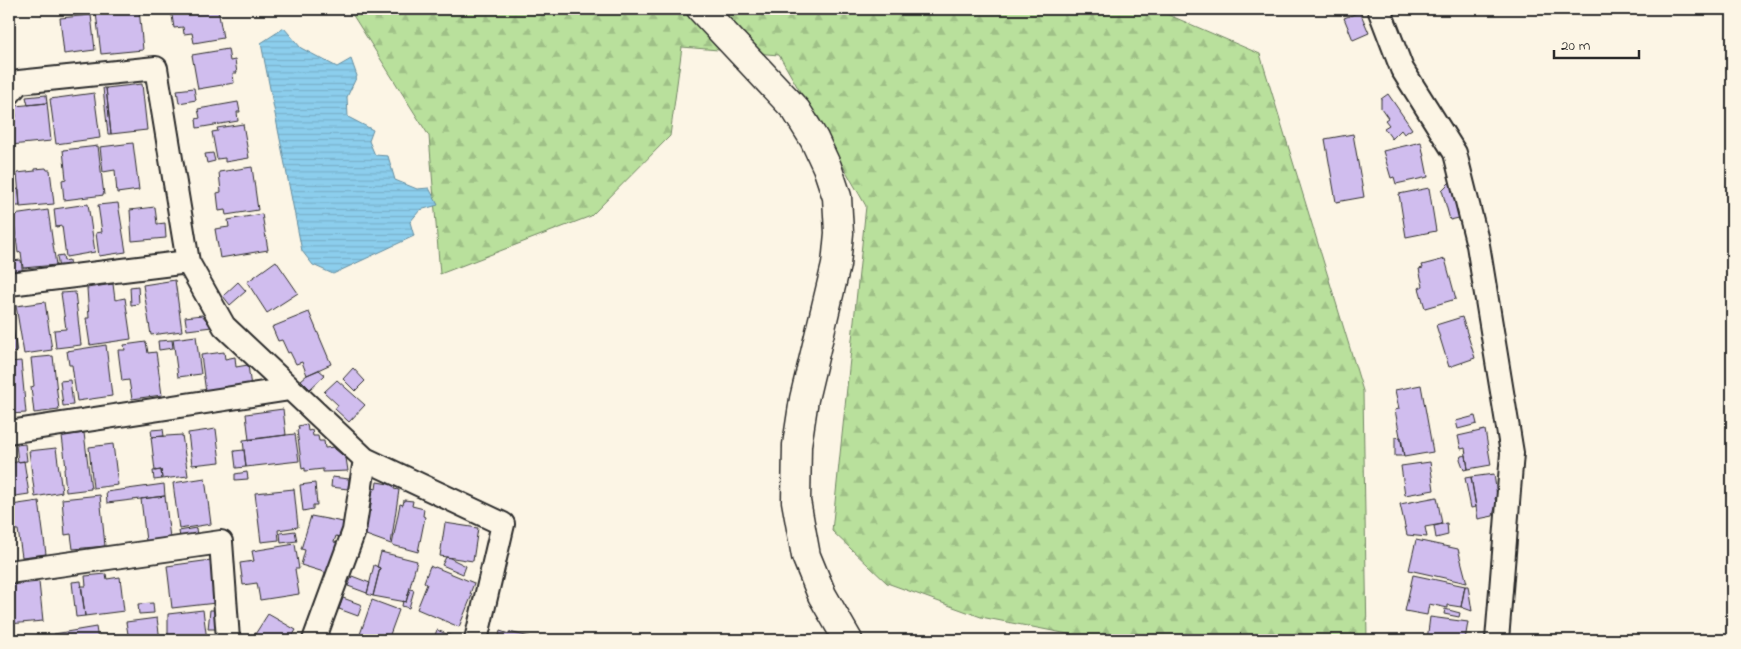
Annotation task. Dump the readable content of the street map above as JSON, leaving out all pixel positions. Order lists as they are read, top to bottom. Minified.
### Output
{"scale_bar":"20 m"}
